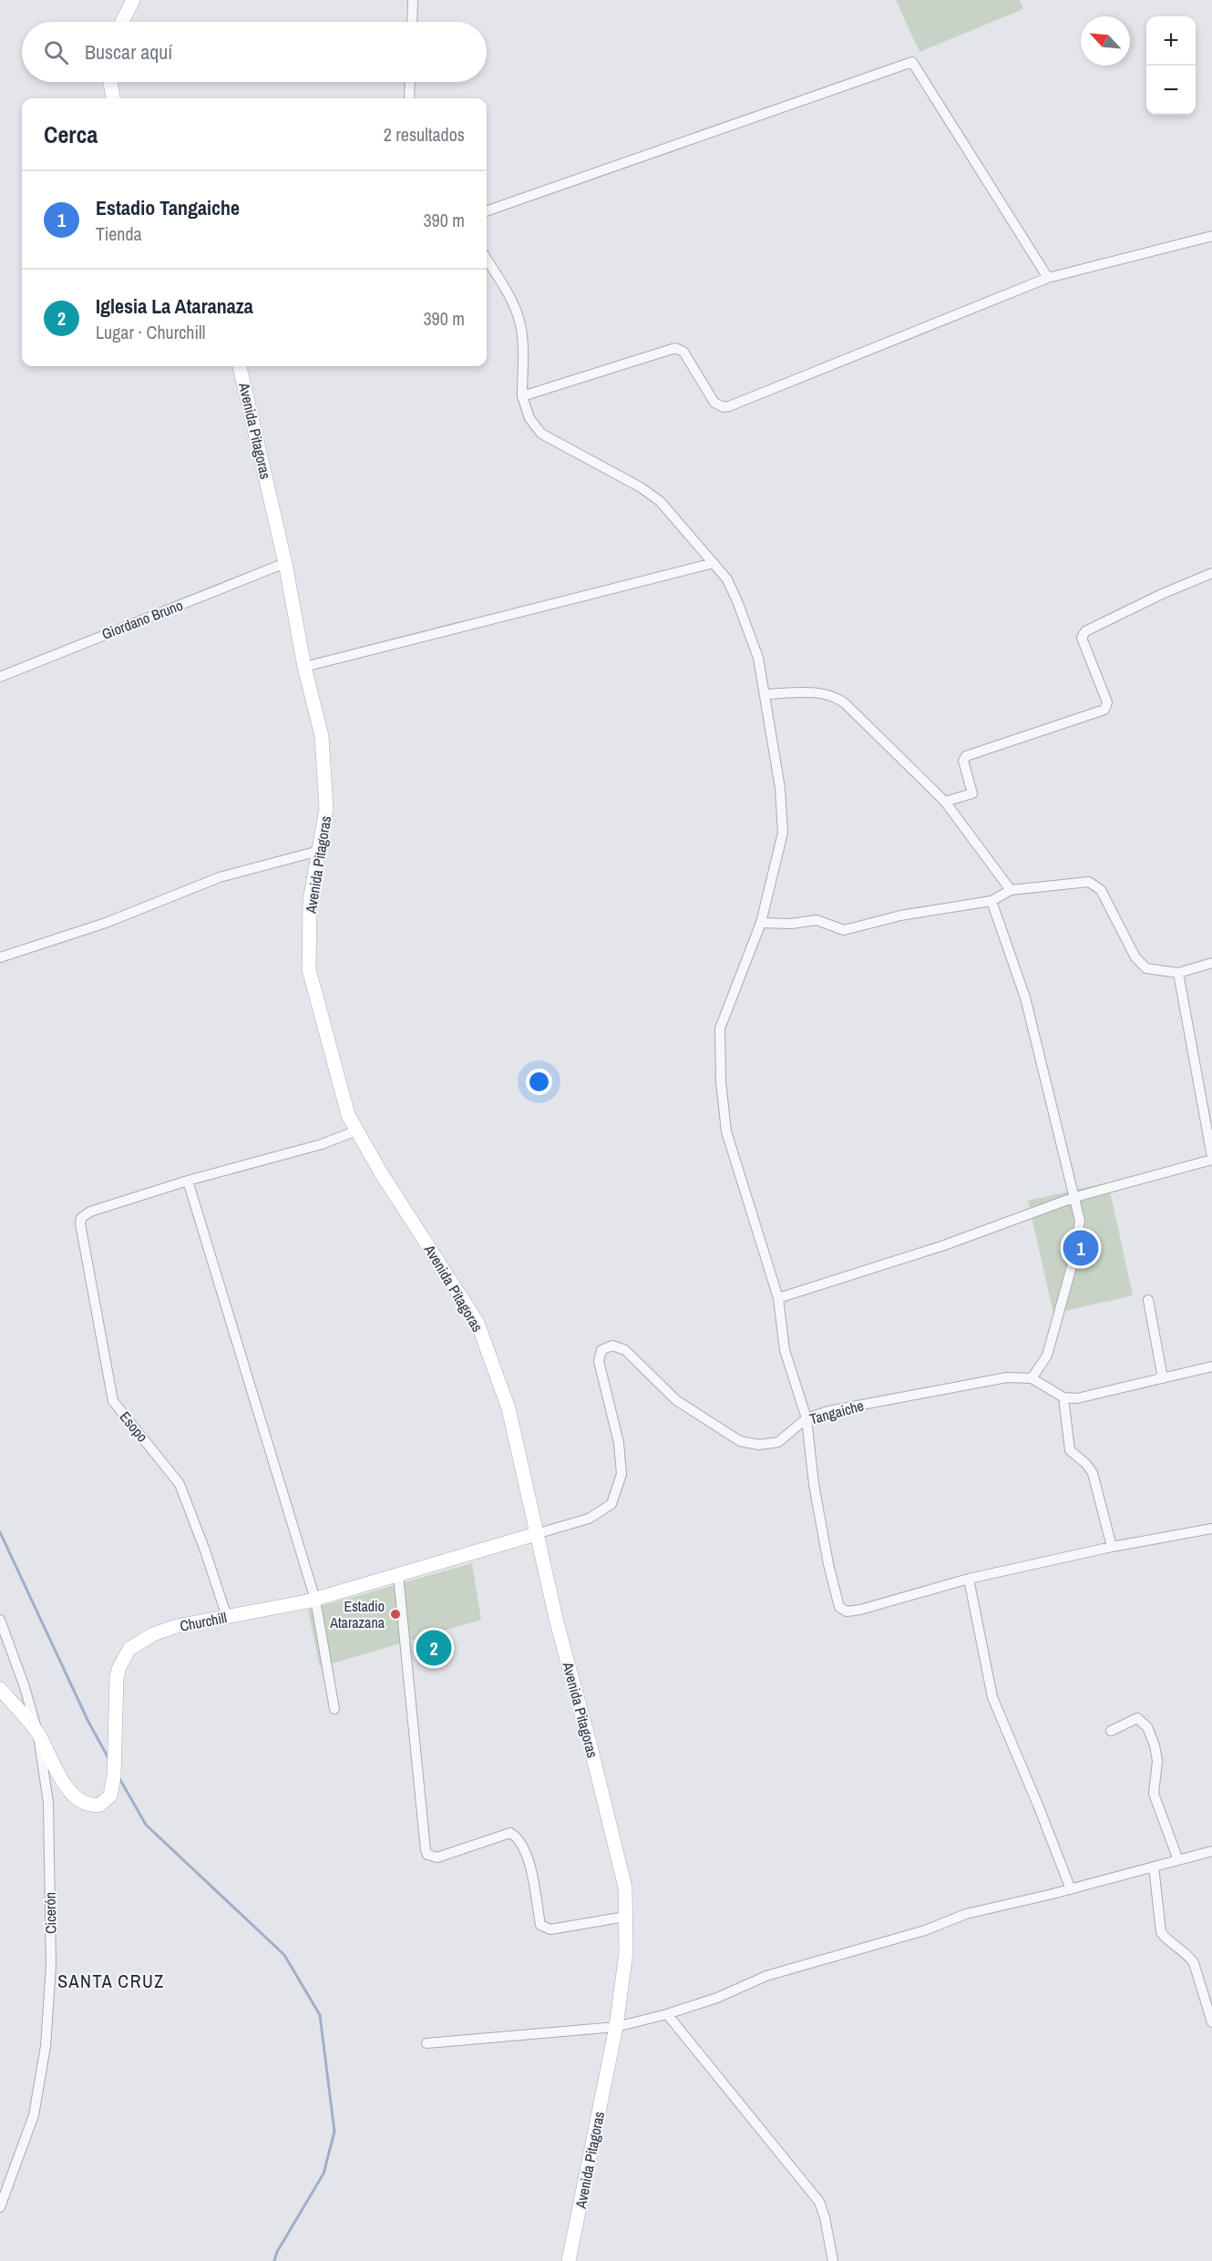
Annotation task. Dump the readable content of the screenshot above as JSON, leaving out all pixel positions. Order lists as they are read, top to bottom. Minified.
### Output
{"streets":{"main road":["Avenida Pitagoras","Churchill"],"street":["Giordano Bruno","Tangaiche","Esopo","Cicerón"]},"crossings":[["Avenida Pitagoras","Giordano Bruno"],["Avenida Pitagoras","Tangaiche"],["Avenida Pitagoras","Churchill"],["Tangaiche","Churchill"],["Esopo","Churchill"],["Churchill","Cicerón"]],"districts":["SANTA CRUZ"],"places":["Estadio Atarazana"],"north":"top left","page":{"map_buttons":["+","−"],"search":"Buscar aquí","heading":["Cerca","2 resultados"],"list":[{"mark":"1","name":"Estadio Tangaiche","note":"Tienda","value":"390 m"},{"mark":"2","name":"Iglesia La Ataranaza","note":"Lugar · Churchill","value":"390 m"}],"pins":["1","2"]}}
